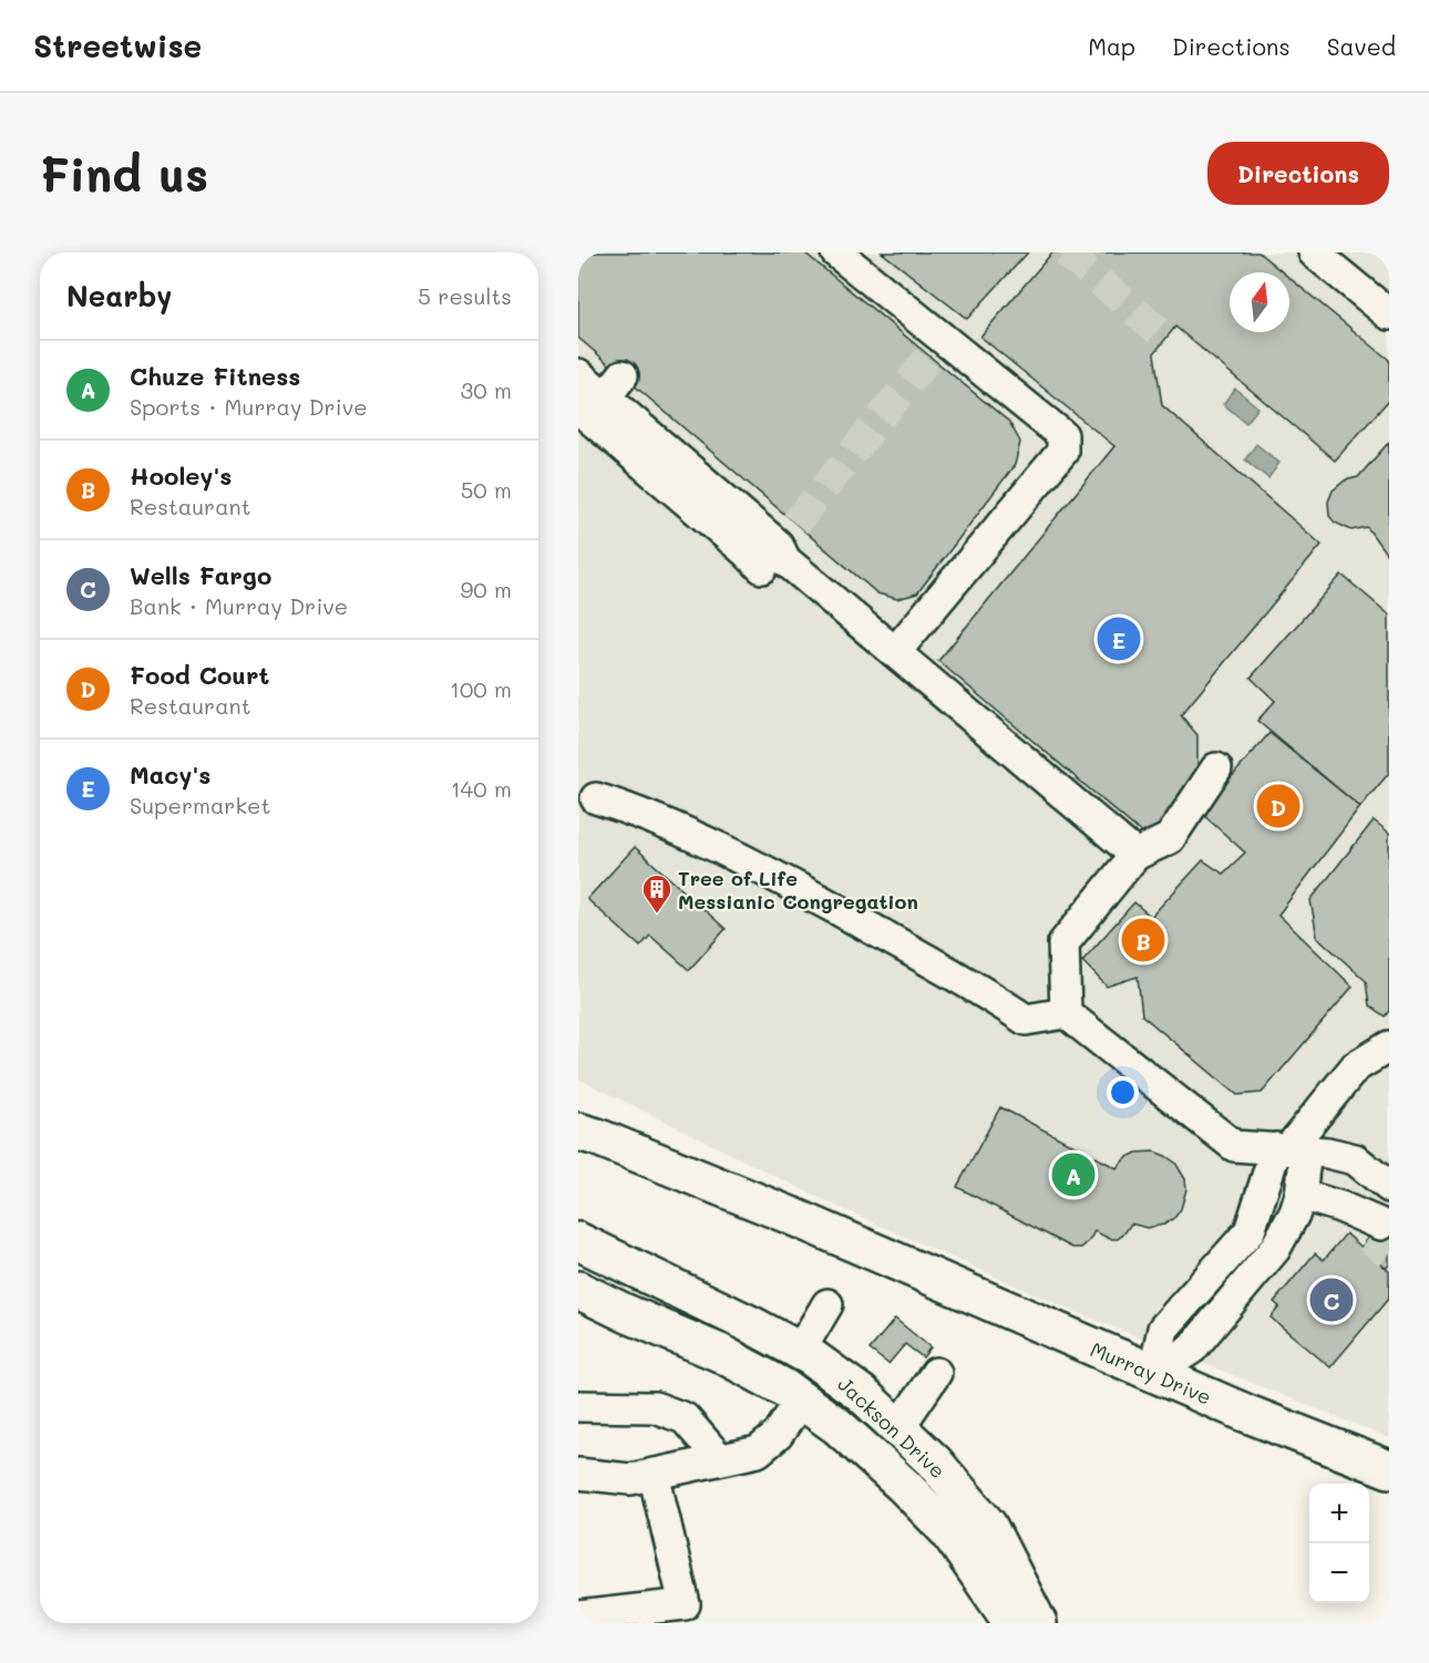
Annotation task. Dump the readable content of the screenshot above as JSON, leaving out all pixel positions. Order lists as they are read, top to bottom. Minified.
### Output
{"streets":{"main road":["Murray Drive","Jackson Drive"]},"places":{"building":["Tree of Life Messianic Congregation"]},"north":"top","page":{"header":"Streetwise","nav":["Map","Directions","Saved"],"buttons":"Directions","title":"Find us","heading":["Nearby","5 results"],"list":[{"mark":"A","name":"Chuze Fitness","note":"Sports · Murray Drive","value":"30 m"},{"mark":"B","name":"Hooley's","note":"Restaurant","value":"50 m"},{"mark":"C","name":"Wells Fargo","note":"Bank · Murray Drive","value":"90 m"},{"mark":"D","name":"Food Court","note":"Restaurant","value":"100 m"},{"mark":"E","name":"Macy's","note":"Supermarket","value":"140 m"}],"pins":["E","D","B","A","C"],"map_buttons":["+","−"]}}
